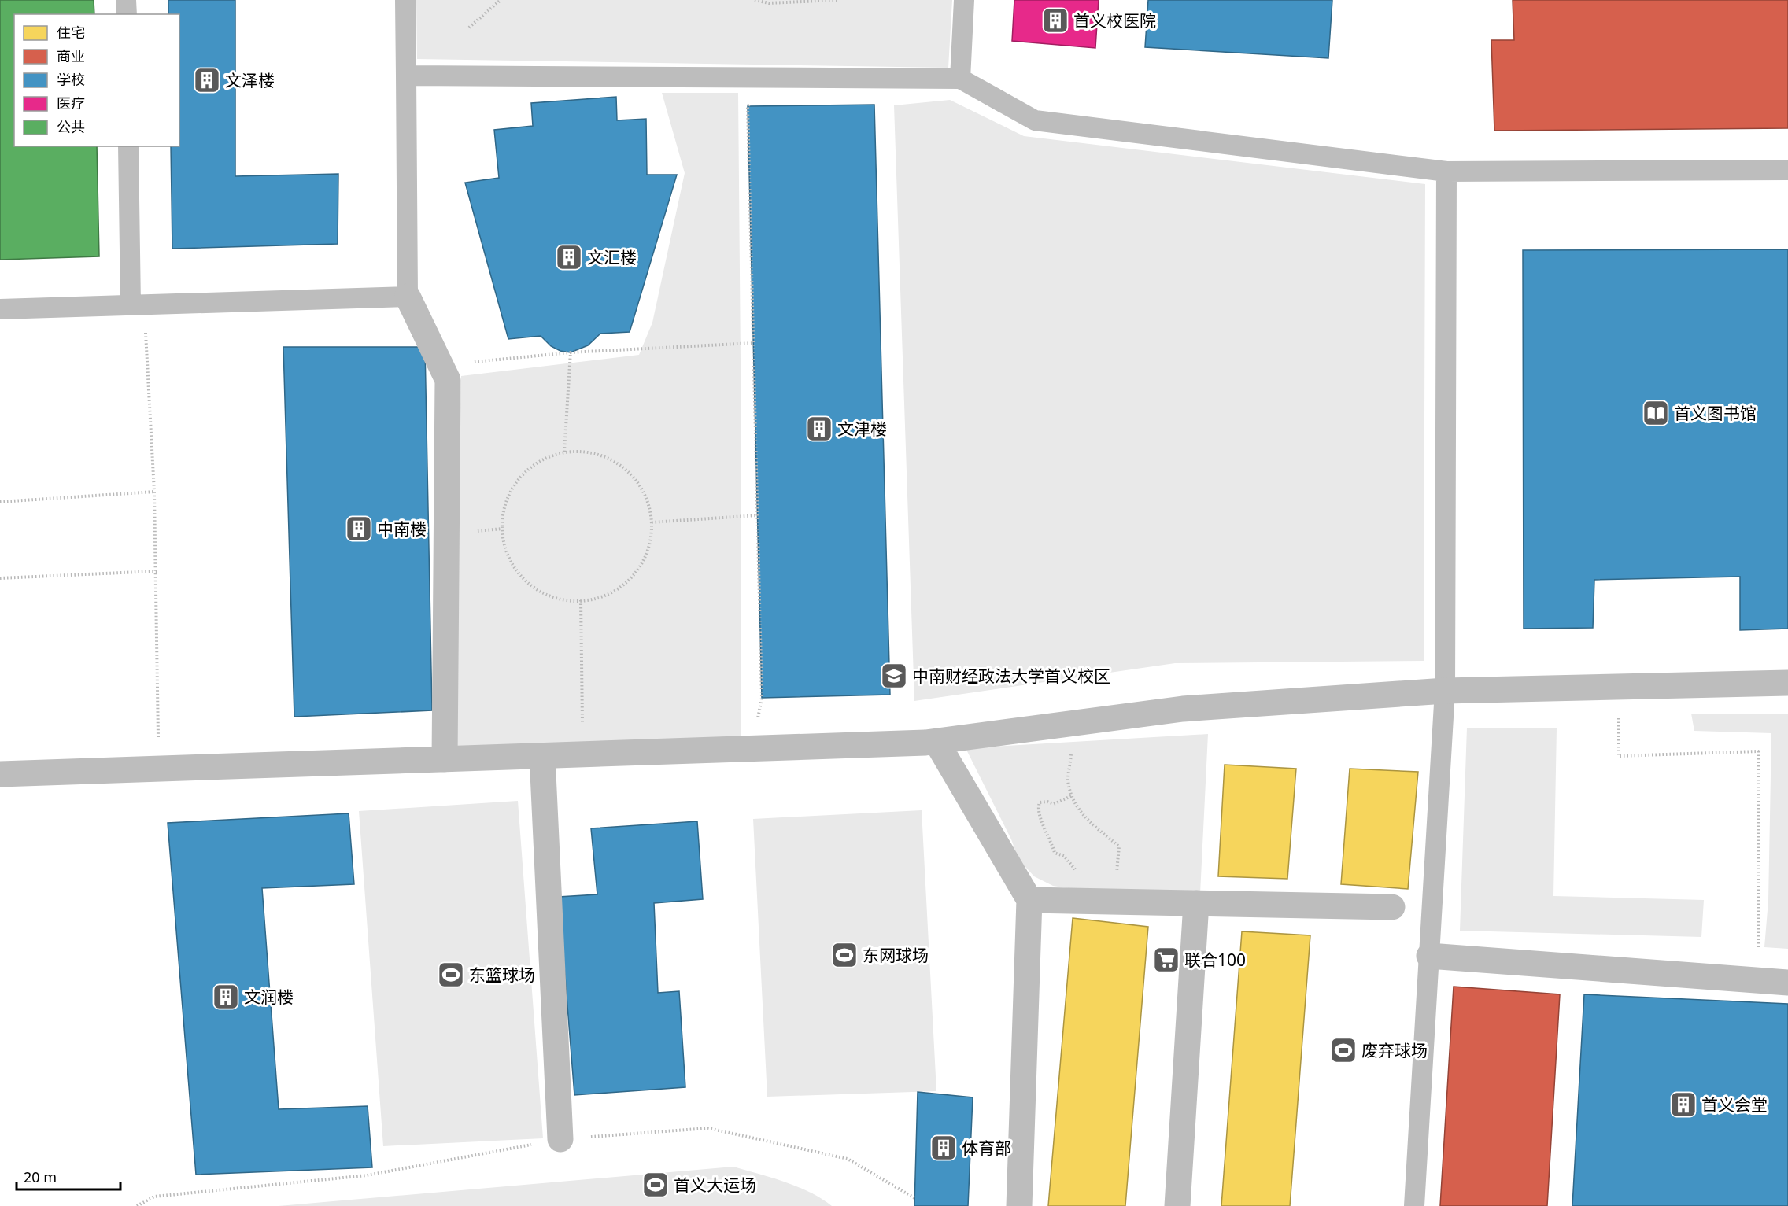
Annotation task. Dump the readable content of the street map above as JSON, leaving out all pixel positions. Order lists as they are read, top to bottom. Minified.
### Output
{"places":{"building":["首义校医院","文泽楼","文汇楼","文津楼","中南楼","文润楼","首义会堂","体育部"],"library":["首义图书馆"],"school or university":["中南财经政法大学首义校区"],"sports":["东网球场","东篮球场","废弃球场","首义大运场"],"supermarket":["联合100"]},"legend":["住宅","商业","学校","医疗","公共"],"scale_bar":"20 m"}
